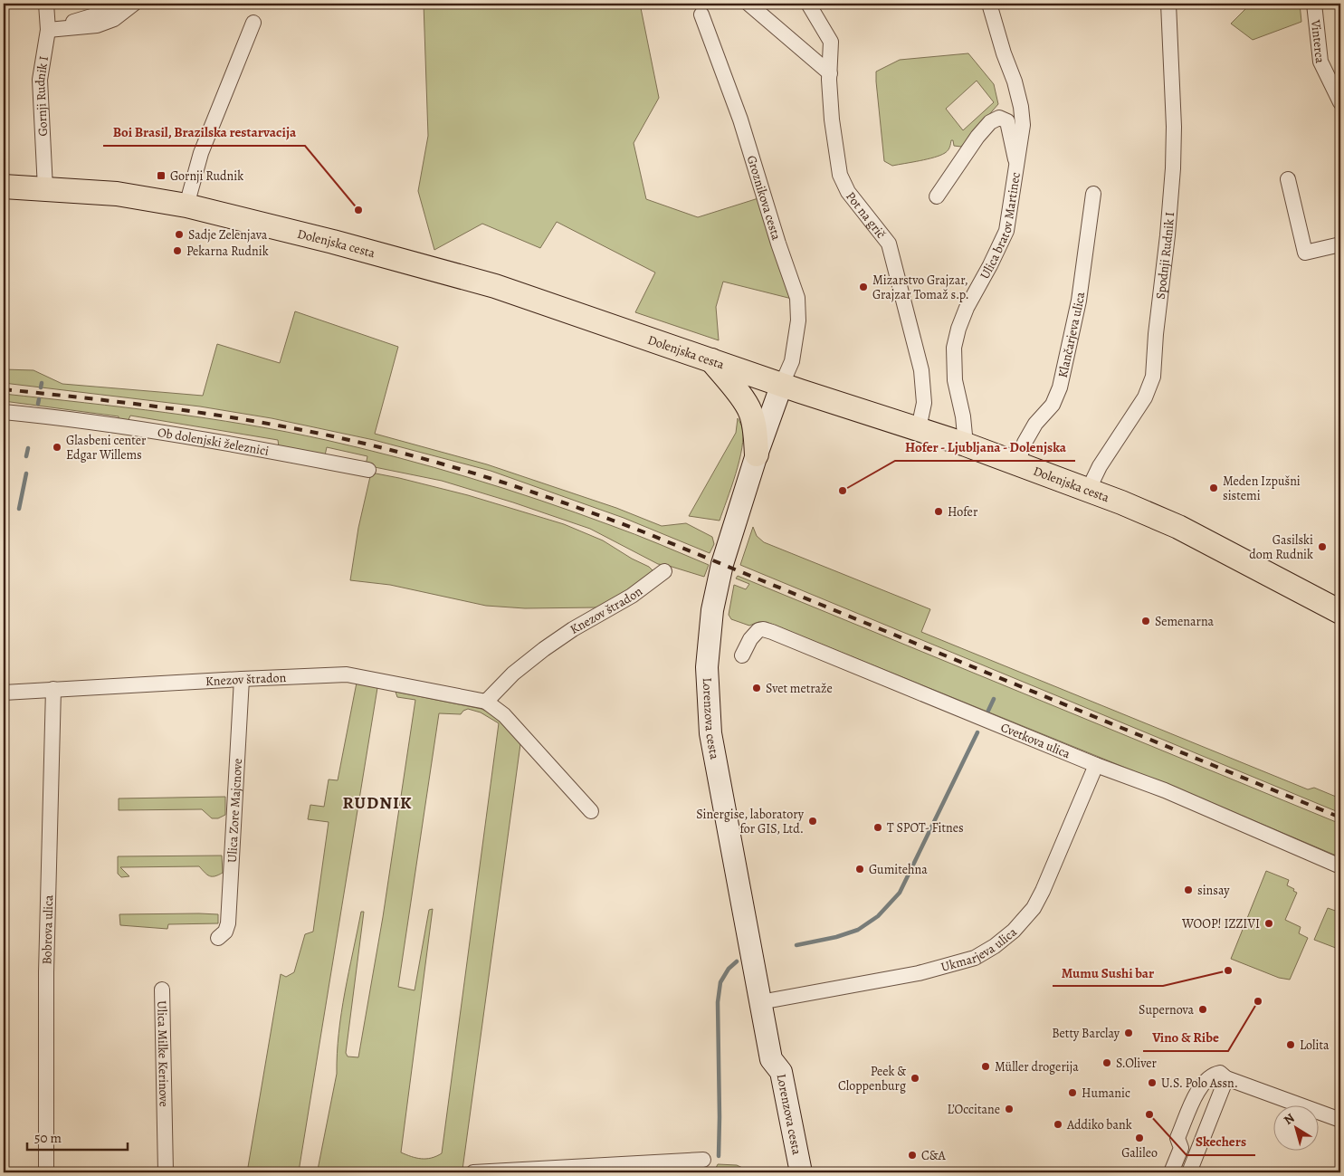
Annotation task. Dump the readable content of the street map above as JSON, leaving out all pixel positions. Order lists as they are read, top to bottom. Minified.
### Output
{"streets":{"main road":["Dolenjska cesta"],"street":["Vinterca","Gornji Rudnik I","Groznikova cesta","Pot na grič","Ulica bratov Martinec","Spodnji Rudnik I","Klančarjeva ulica","Ob dolenjski železnici","Knezov štradon","Lorenzova cesta","Cvetkova ulica","Ulica Zore Majcnove","Bobrova ulica","Ukmarjeva ulica","Ulica Milke Kerinove"]},"crossings":[["Gornji Rudnik I","Dolenjska cesta"],["Groznikova cesta","Dolenjska cesta"],["Groznikova cesta","Lorenzova cesta"],["Pot na grič","Dolenjska cesta"],["Ulica bratov Martinec","Dolenjska cesta"],["Dolenjska cesta","Spodnji Rudnik I"],["Dolenjska cesta","Klančarjeva ulica"],["Dolenjska cesta","Lorenzova cesta"],["Knezov štradon","Ulica Zore Majcnove"],["Knezov štradon","Bobrova ulica"],["Lorenzova cesta","Ukmarjeva ulica"],["Cvetkova ulica","Ukmarjeva ulica"]],"districts":["RUDNIK"],"places":{"transit":["Gornji Rudnik"],"other":["Boi Brasil, Brazilska restarvacija","Sadje Zelenjava","Pekarna Rudnik","Mizarstvo Grajzar, Grajzar Tomaž s.p.","Glasbeni center Edgar Willems","Meden Izpušni sistemi","Hofer - Ljubljana - Dolenjska","Hofer","Gasilski dom Rudnik","Semenarna","Svet metraže","Sinergise, laboratory for GIS, Ltd.","T SPOT- Fitnes","Gumitehna","sinsay","WOOP! IZZIVI","Mumu Sushi bar","Vino & Ribe","Supernova","Betty Barclay","Lolita","S.Oliver","Müller drogerija","Peek & Cloppenburg","U.S. Polo Assn.","Humanic","L’Occitane","Skechers","Addiko bank","Galileo","C&A"]},"scale_bar":"50 m","north":"top left"}
